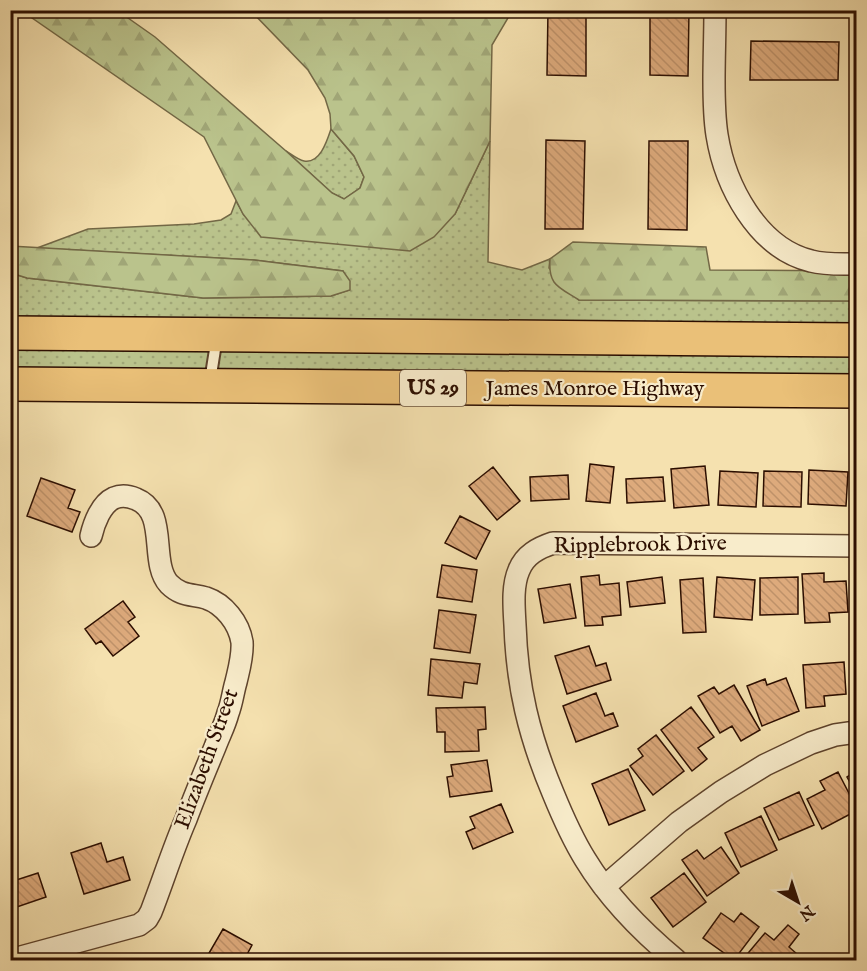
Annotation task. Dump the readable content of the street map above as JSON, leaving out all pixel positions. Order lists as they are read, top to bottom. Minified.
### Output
{"streets":{"highway":["US 29","James Monroe Highway"],"street":["Ripplebrook Drive","Elizabeth Street"]},"north":"bottom right"}
